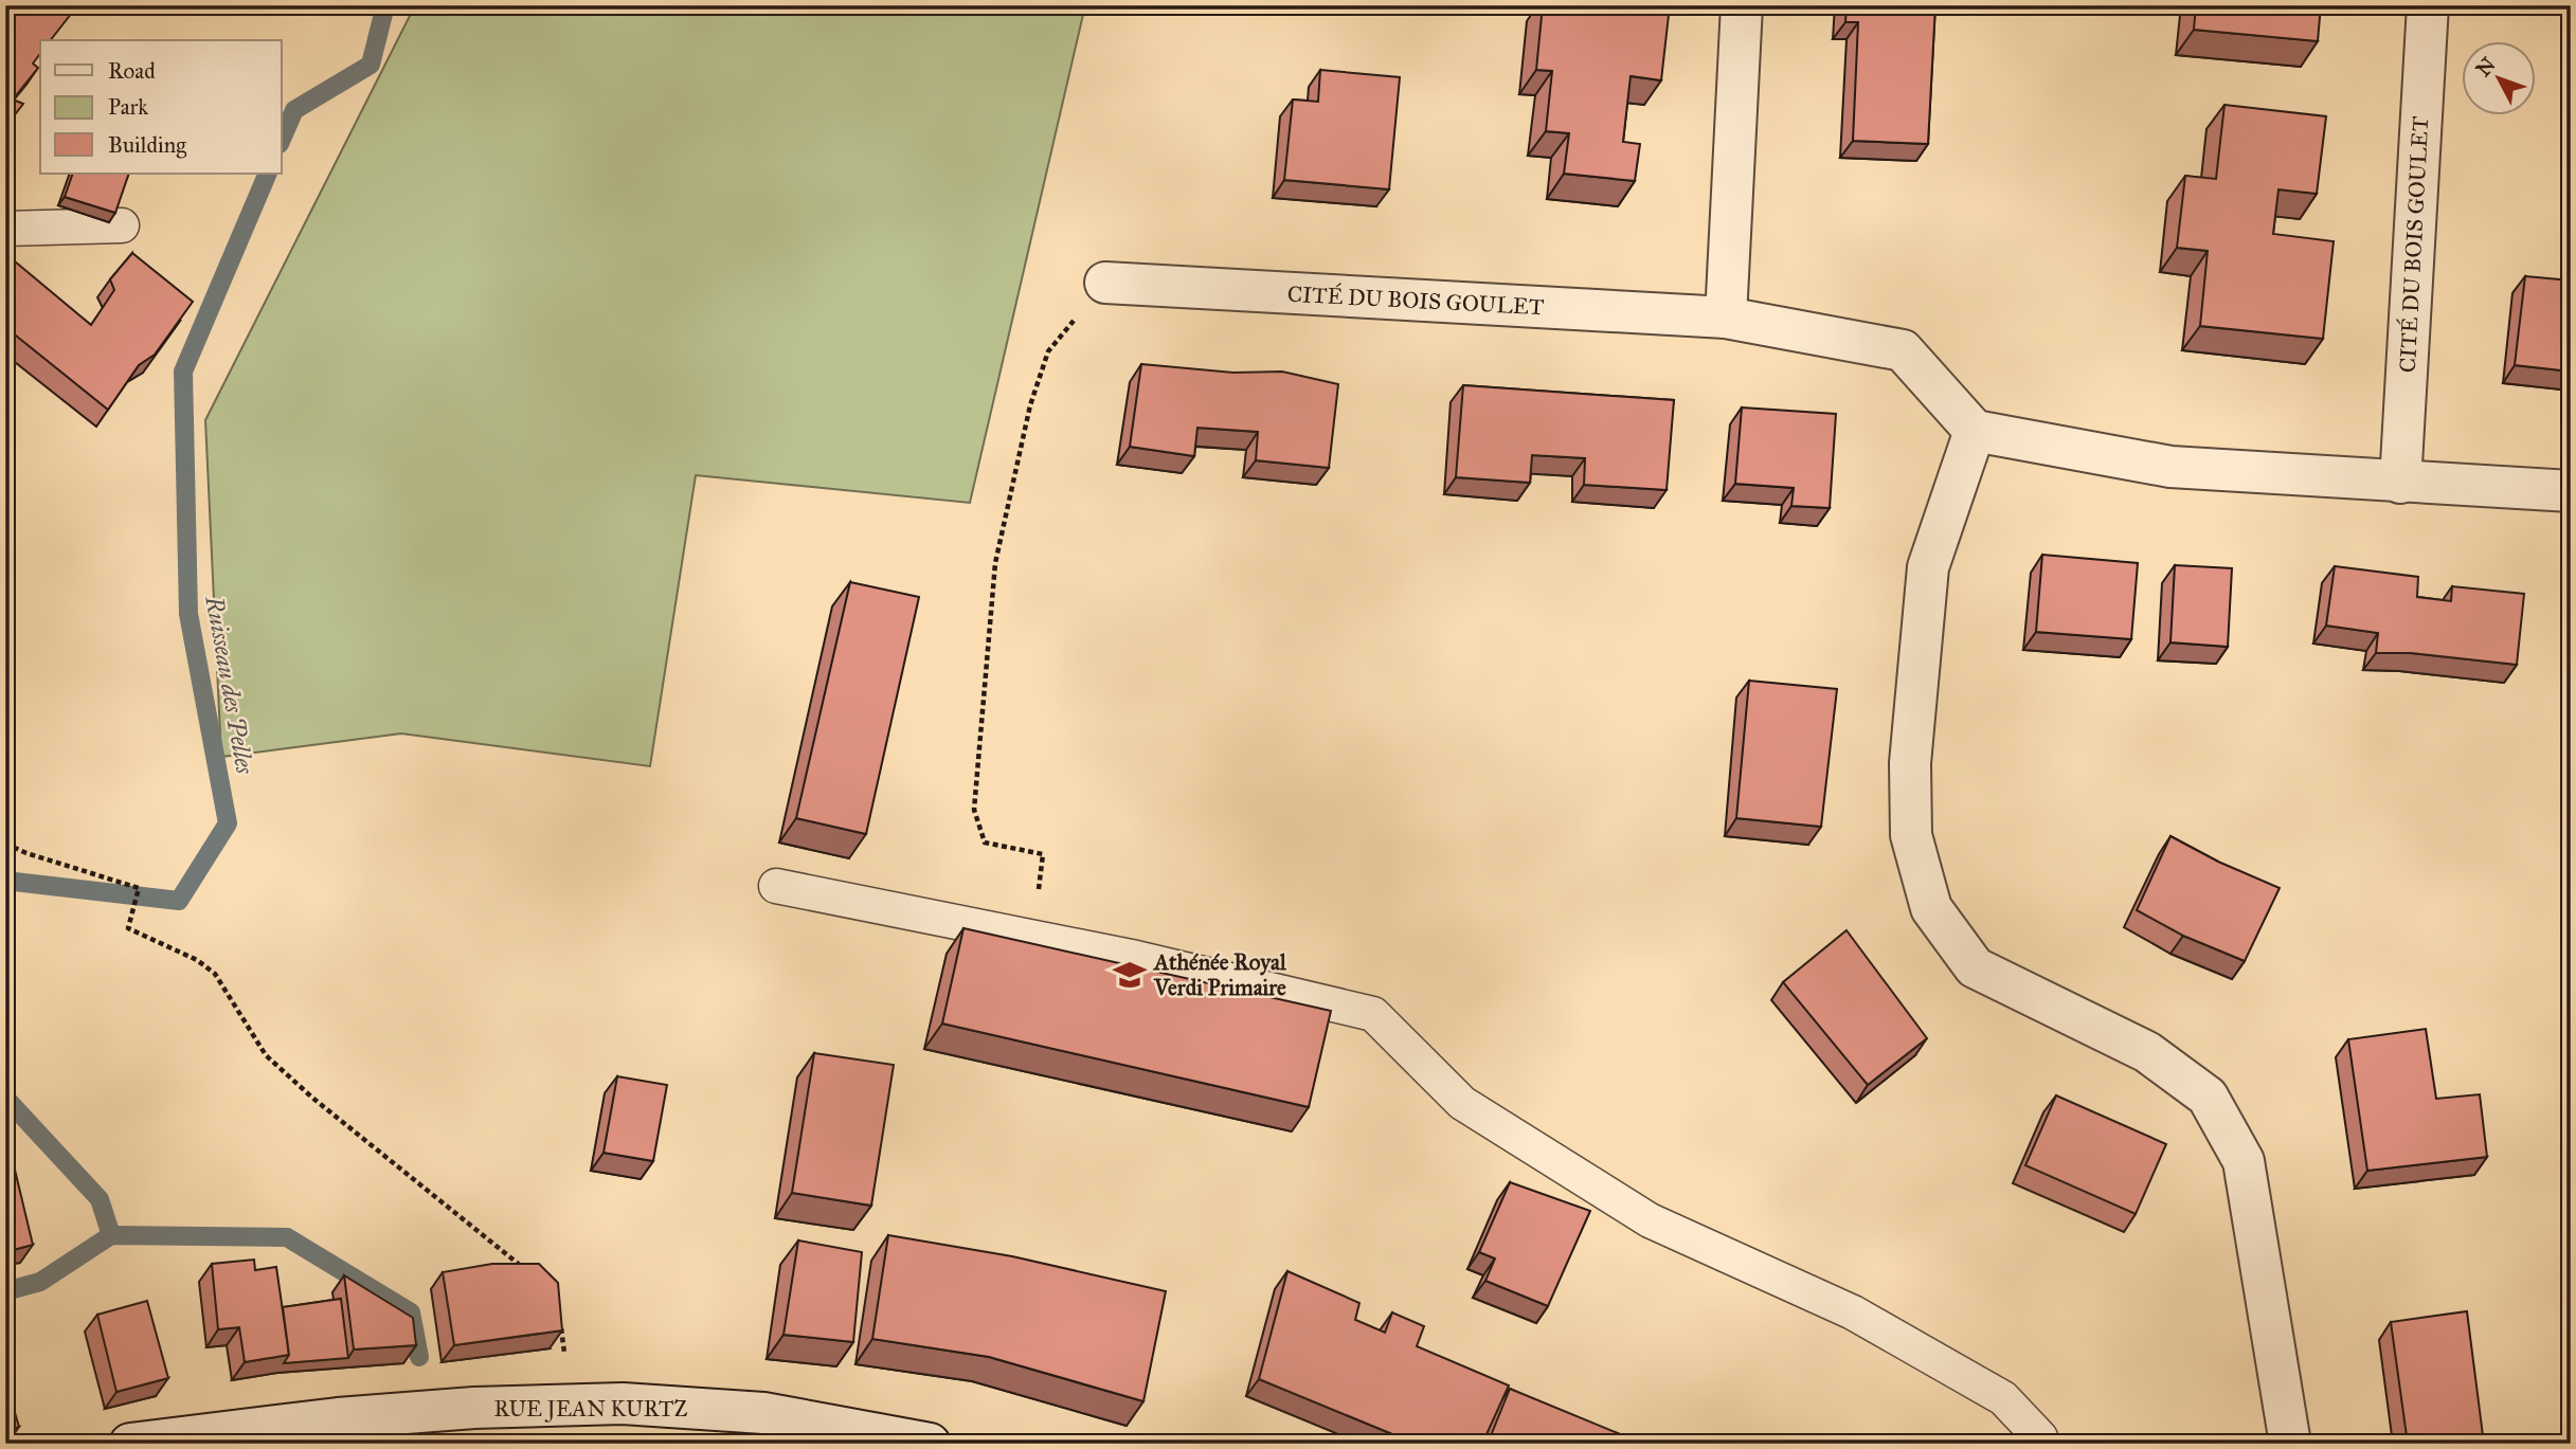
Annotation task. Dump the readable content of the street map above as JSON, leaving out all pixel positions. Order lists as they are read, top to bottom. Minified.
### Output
{"streets":{"street":["CITÉ DU BOIS GOULET","RUE JEAN KURTZ"]},"water":["Ruisseau des Pelles"],"places":{"school or university":["Athénée Royal Verdi Primaire"]},"legend":["Road","Park","Building"],"north":"top left"}
